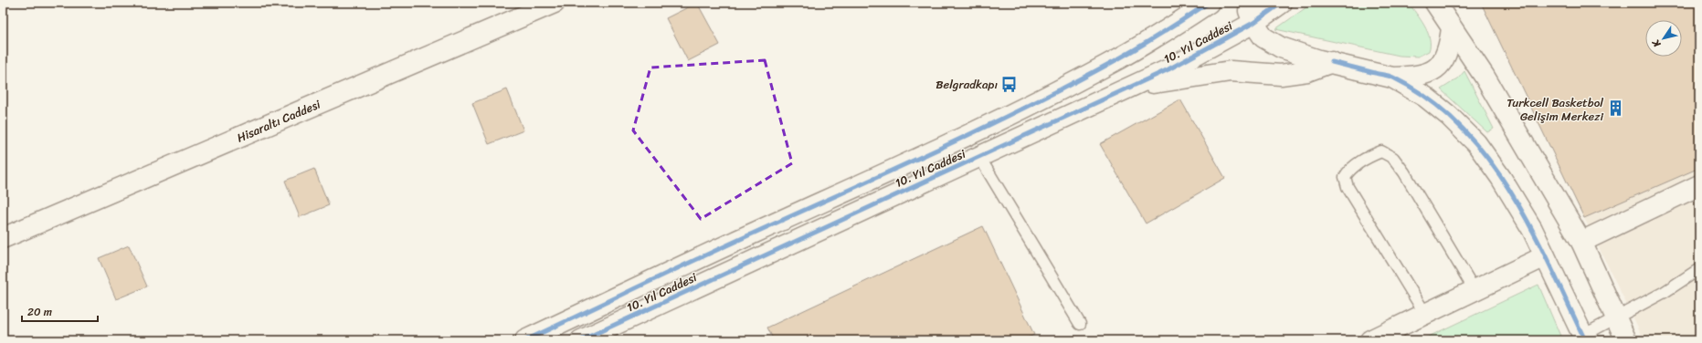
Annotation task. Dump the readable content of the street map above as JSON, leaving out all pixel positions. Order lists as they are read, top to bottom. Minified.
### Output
{"streets":{"street":["10. Yıl Caddesi","Hisaraltı Caddesi"]},"places":{"bus stop":["Belgradkapı"],"building":["Turkcell Basketbol Gelişim Merkezi"]},"scale_bar":"20 m","north":"bottom left"}
